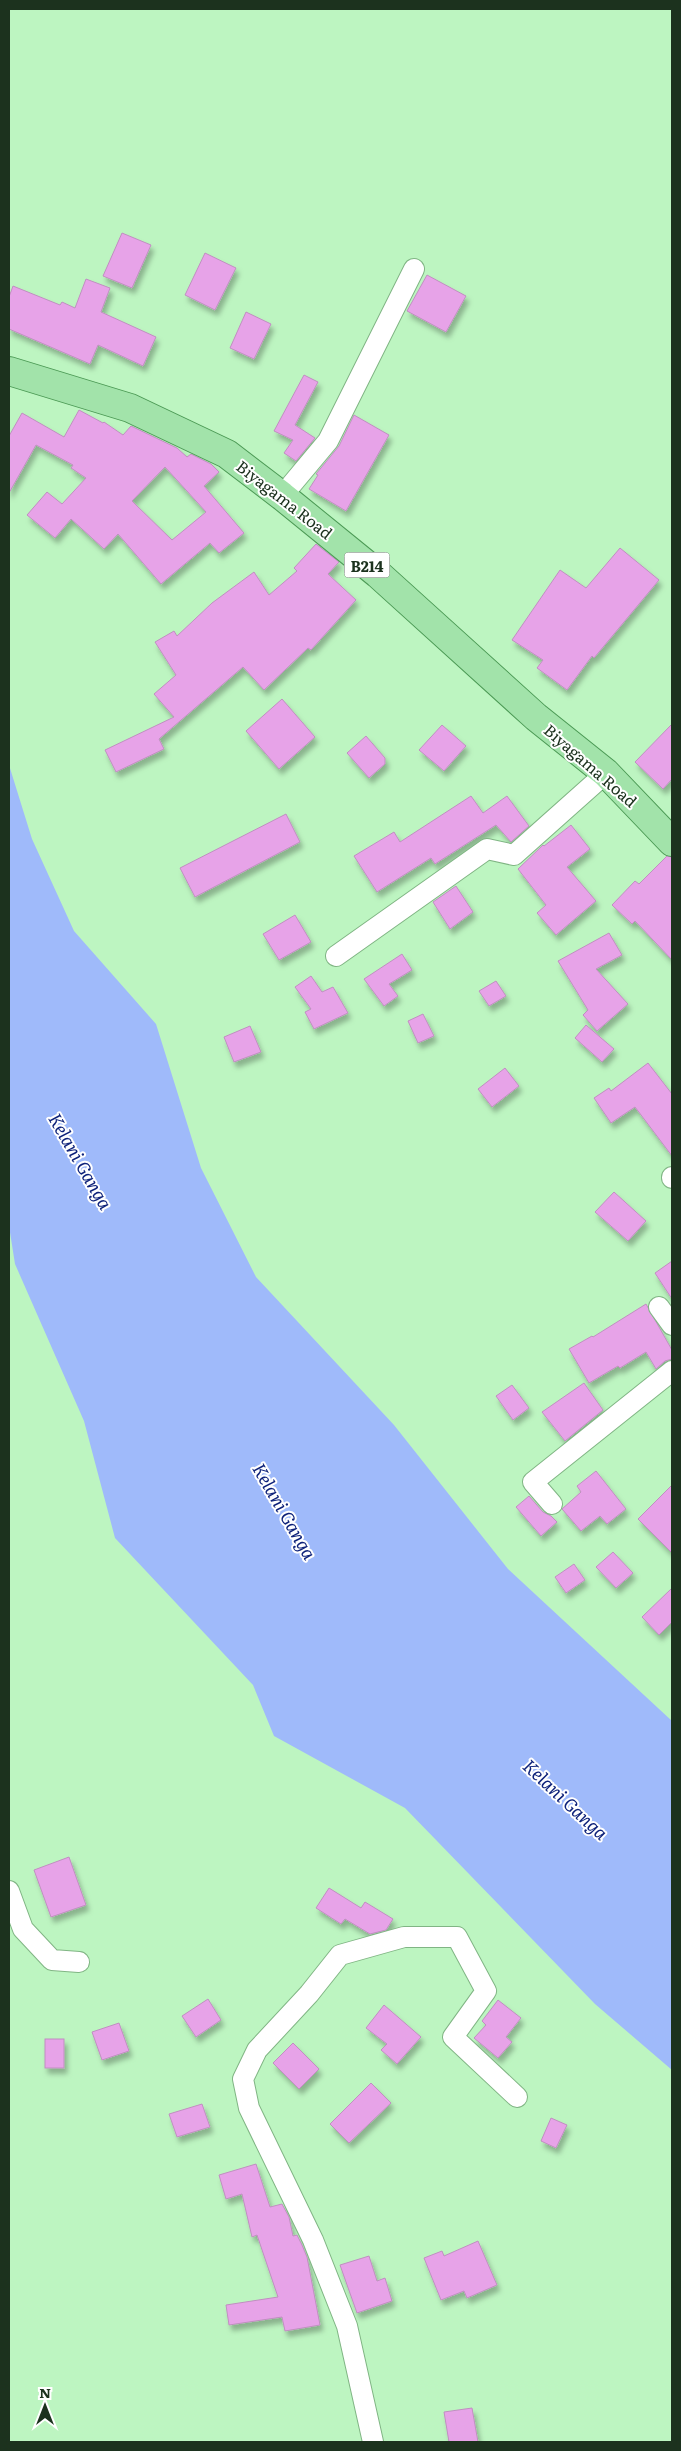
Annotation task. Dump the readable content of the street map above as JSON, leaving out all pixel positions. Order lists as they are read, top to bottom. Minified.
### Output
{"streets":{"main road":["Biyagama Road","B214"]},"water":["Kelani Ganga"],"north":"top"}
